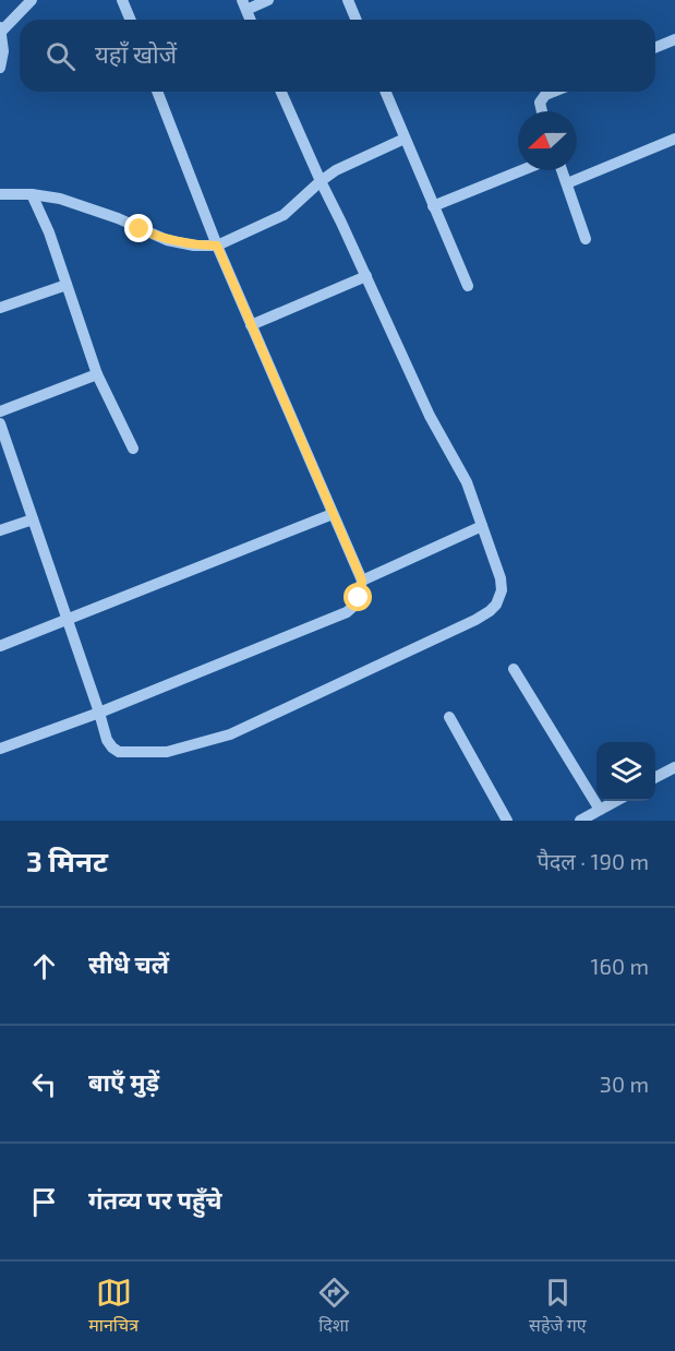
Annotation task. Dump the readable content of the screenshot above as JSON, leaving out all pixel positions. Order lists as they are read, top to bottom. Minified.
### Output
{"north":"left","page":{"search":"यहाँ खोजें","heading":["3 मिनट","पैदल · 190 m"],"list":[["सीधे चलें","160 m"],["बाएँ मुड़ें","30 m"],"गंतव्य पर पहुँचे"],"nav":["मानचित्र","दिशा","सहेजे गए"]}}
